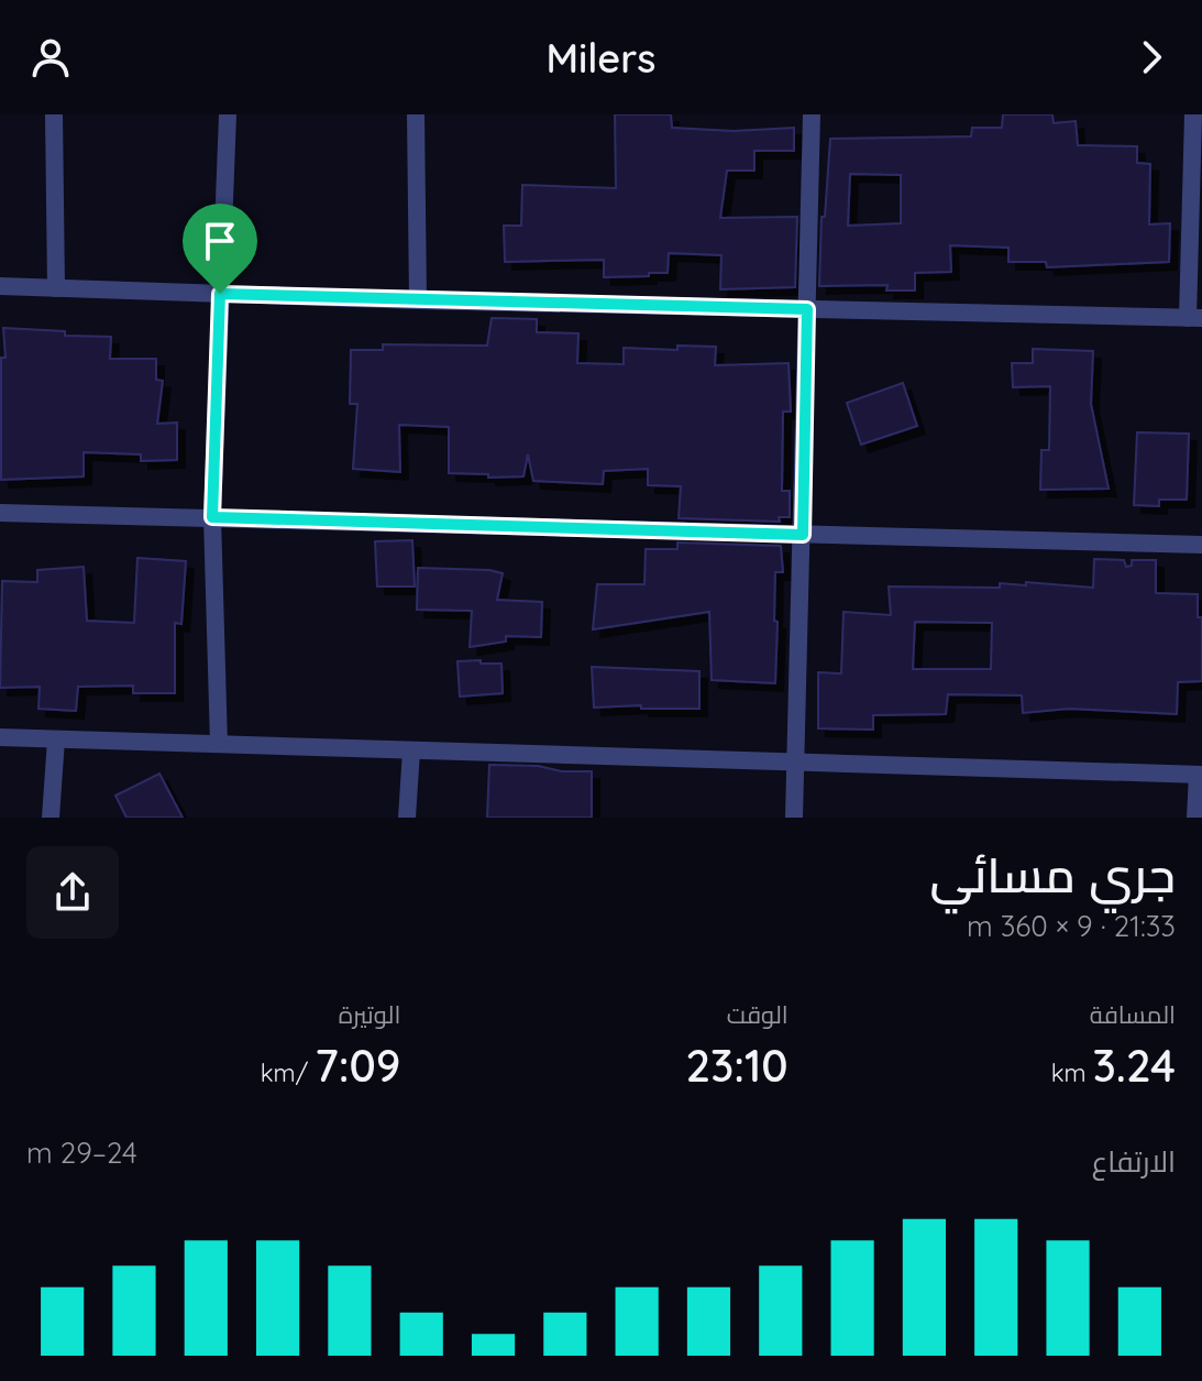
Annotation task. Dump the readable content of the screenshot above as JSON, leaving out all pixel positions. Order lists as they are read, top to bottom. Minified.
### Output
{"page":{"header":"Milers","heading":["جري مسائي","21:33 · 9 × 360 m"],"stats":[["المسافة","3.24 km"],["الوقت","23:10"],["الوتيرة","7:09 /km"]],"chart":["الارتفاع","24–29 m"]}}
